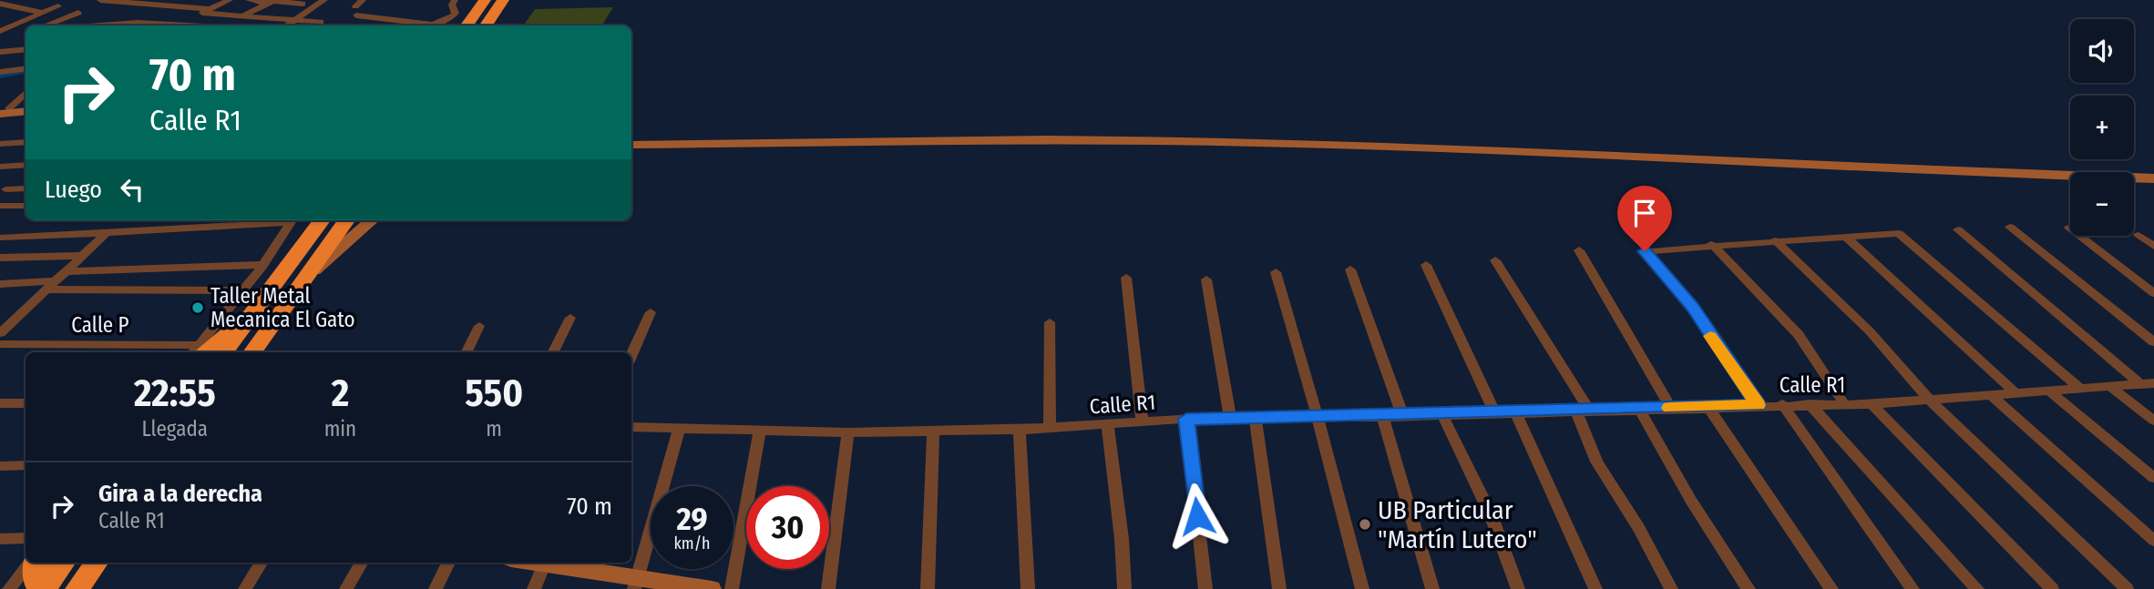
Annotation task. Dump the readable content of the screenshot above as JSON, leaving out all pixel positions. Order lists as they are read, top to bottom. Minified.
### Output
{"streets":{"street":["Calle P","Calle R1"]},"places":["Taller Metal Mecanica El Gato","UB Particular \"Martín Lutero\""],"page":{"map_buttons":["+","−"],"turn":["70 m","Calle R1"],"then":"Luego","eta":["22:55","Llegada","2","min","550","m"],"list":[{"name":"Gira a la derecha","note":"Calle R1","value":"70 m"}],"speed":"29 km/h","limit":"30"}}
